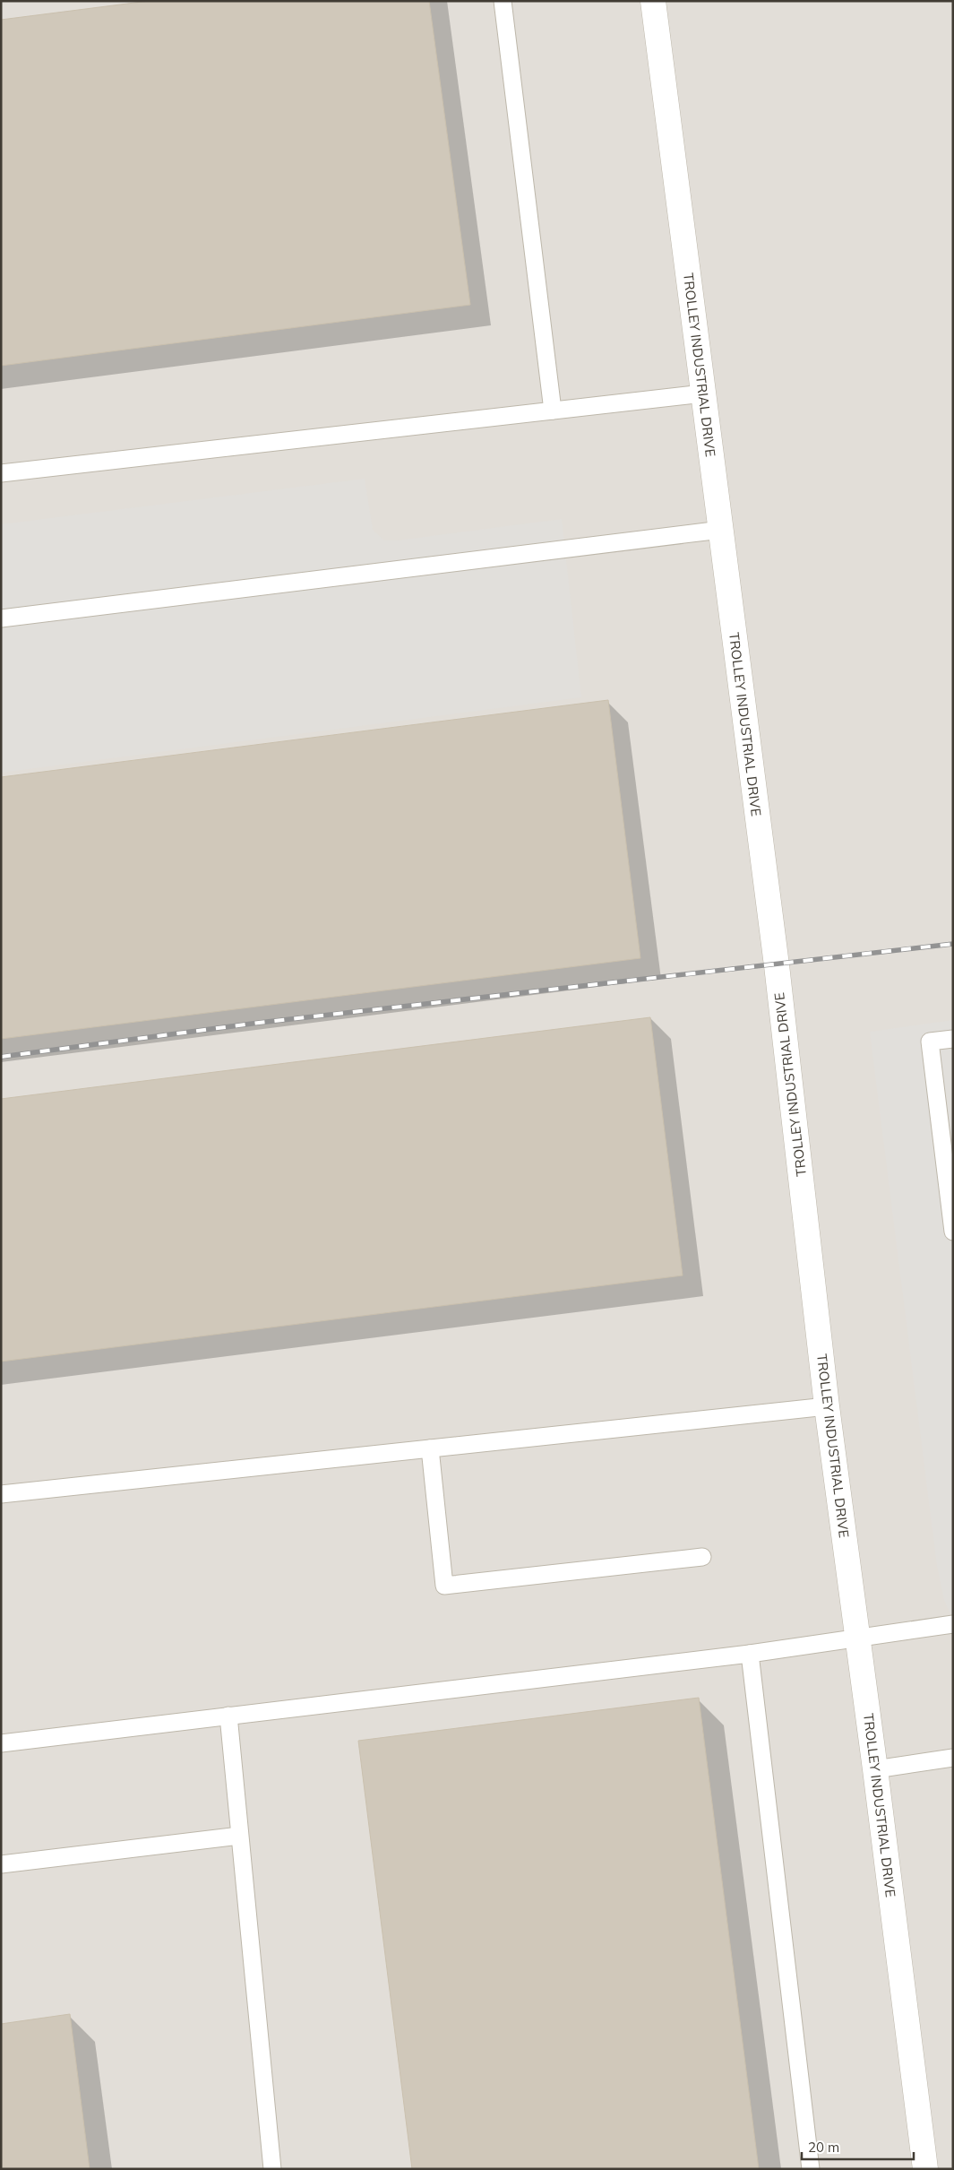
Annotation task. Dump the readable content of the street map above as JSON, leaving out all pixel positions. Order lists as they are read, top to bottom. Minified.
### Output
{"streets":{"street":["TROLLEY INDUSTRIAL DRIVE"]},"scale_bar":"20 m"}
